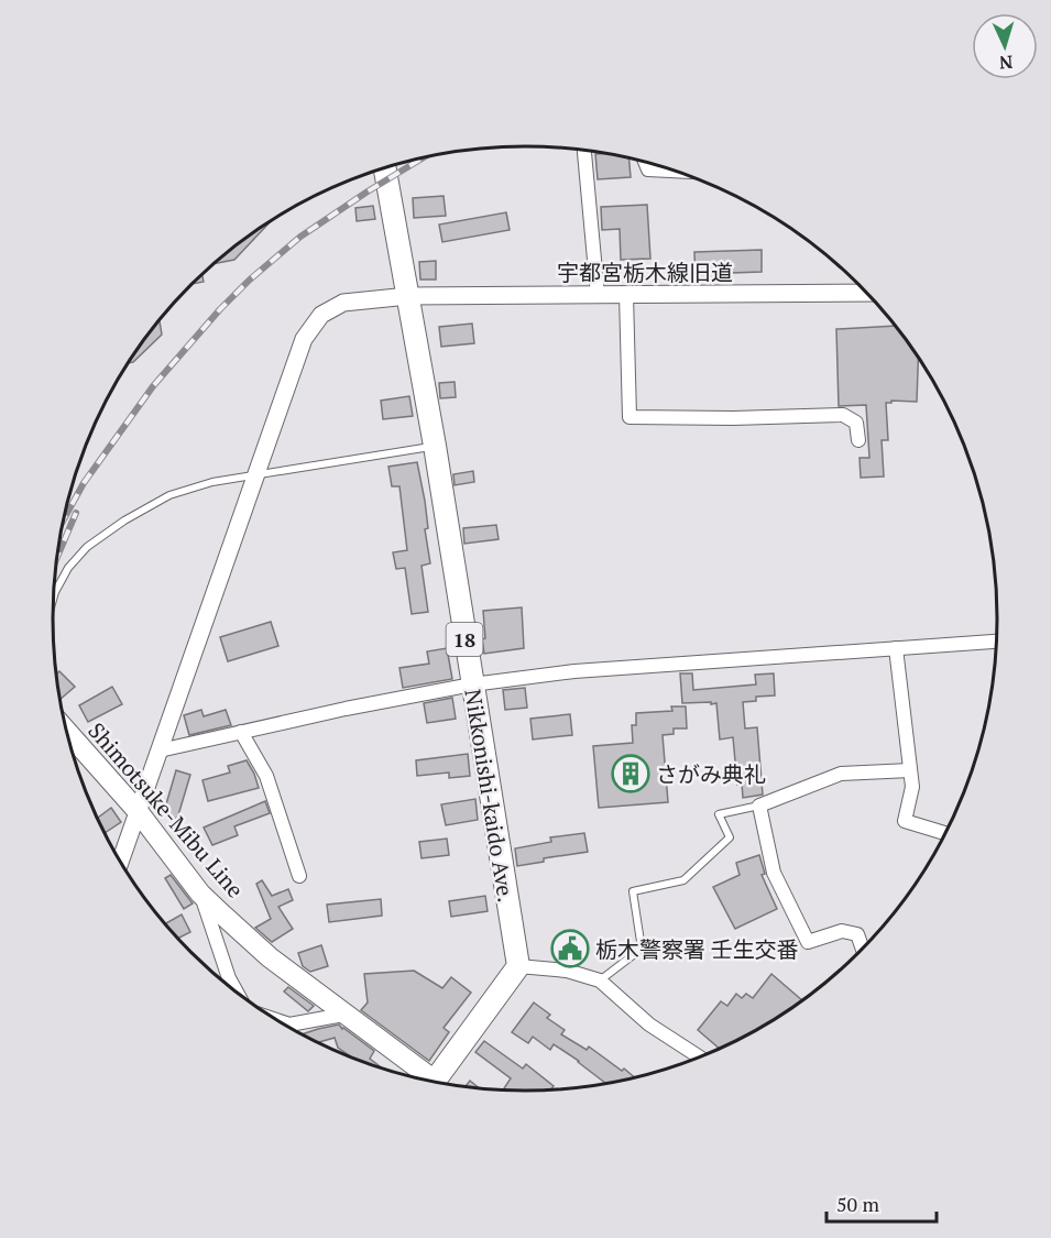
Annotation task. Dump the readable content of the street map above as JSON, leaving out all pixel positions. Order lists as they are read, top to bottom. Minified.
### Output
{"streets":{"main road":["18","Nikkonishi-kaido Ave.","Shimotsuke-Mibu Line"],"street":["宇都宮栃木線旧道"]},"crossings":[["宇都宮栃木線旧道","Nikkonishi-kaido Ave."],["宇都宮栃木線旧道","Shimotsuke-Mibu Line"]],"places":{"building":["さがみ典礼"],"public building":["栃木警察署 壬生交番"]},"scale_bar":"50 m","north":"bottom"}
